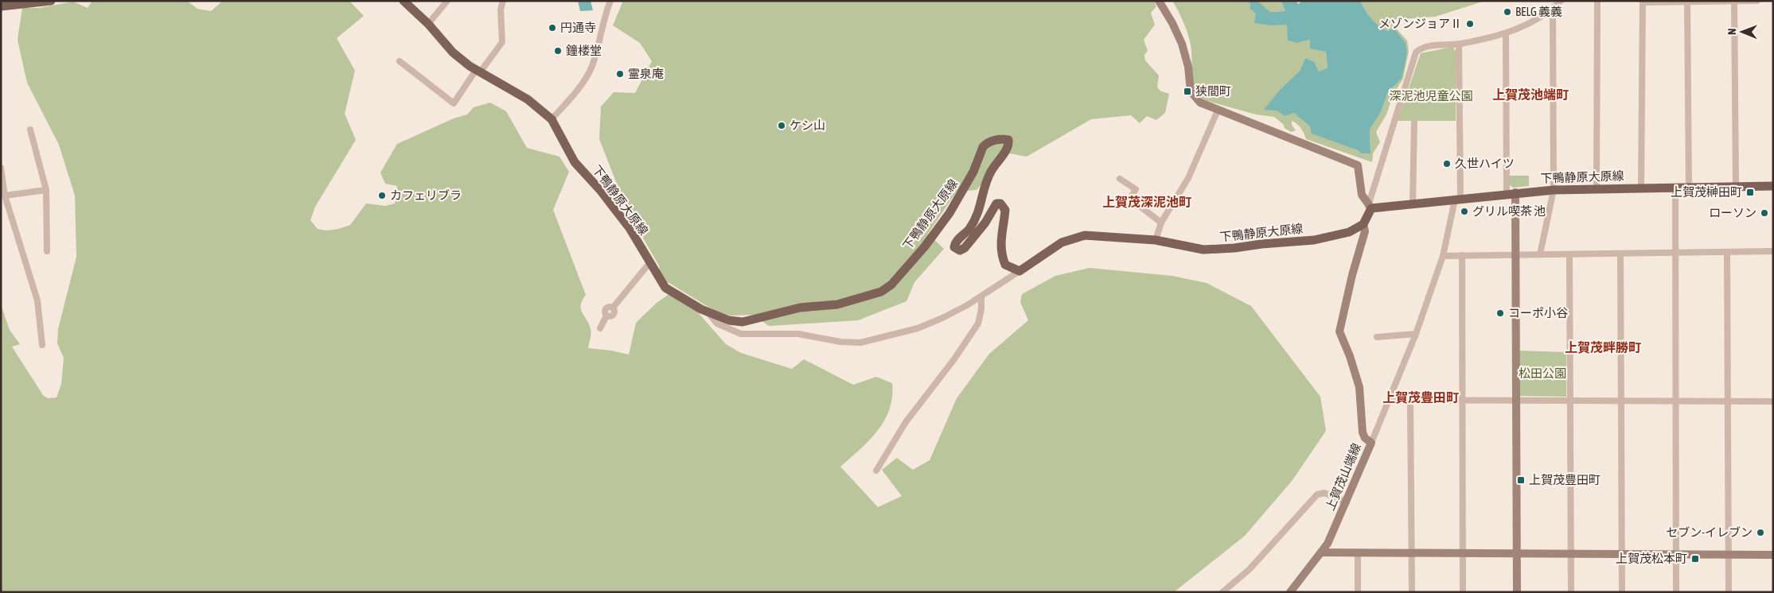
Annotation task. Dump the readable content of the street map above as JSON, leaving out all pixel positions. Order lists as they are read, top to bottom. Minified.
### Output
{"streets":{"main road":["下鴨静原大原線"],"street":["上賀茂山端線"]},"crossings":[["下鴨静原大原線","上賀茂山端線"]],"districts":["上賀茂池端町","上賀茂深泥池町","上賀茂畔勝町","上賀茂豊田町"],"parks":["深泥池児童公園","松田公園"],"places":{"other":["BELG 義義","メゾンジョアⅡ","円通寺","鐘楼堂","霊泉庵","ケシ山","久世ハイツ","カフェリブラ","グリル喫茶 池","ローソン","コーポ小谷","セブン-イレブン"],"transit":["狭間町","上賀茂榊田町","上賀茂豊田町","上賀茂松本町"]},"north":"left"}
